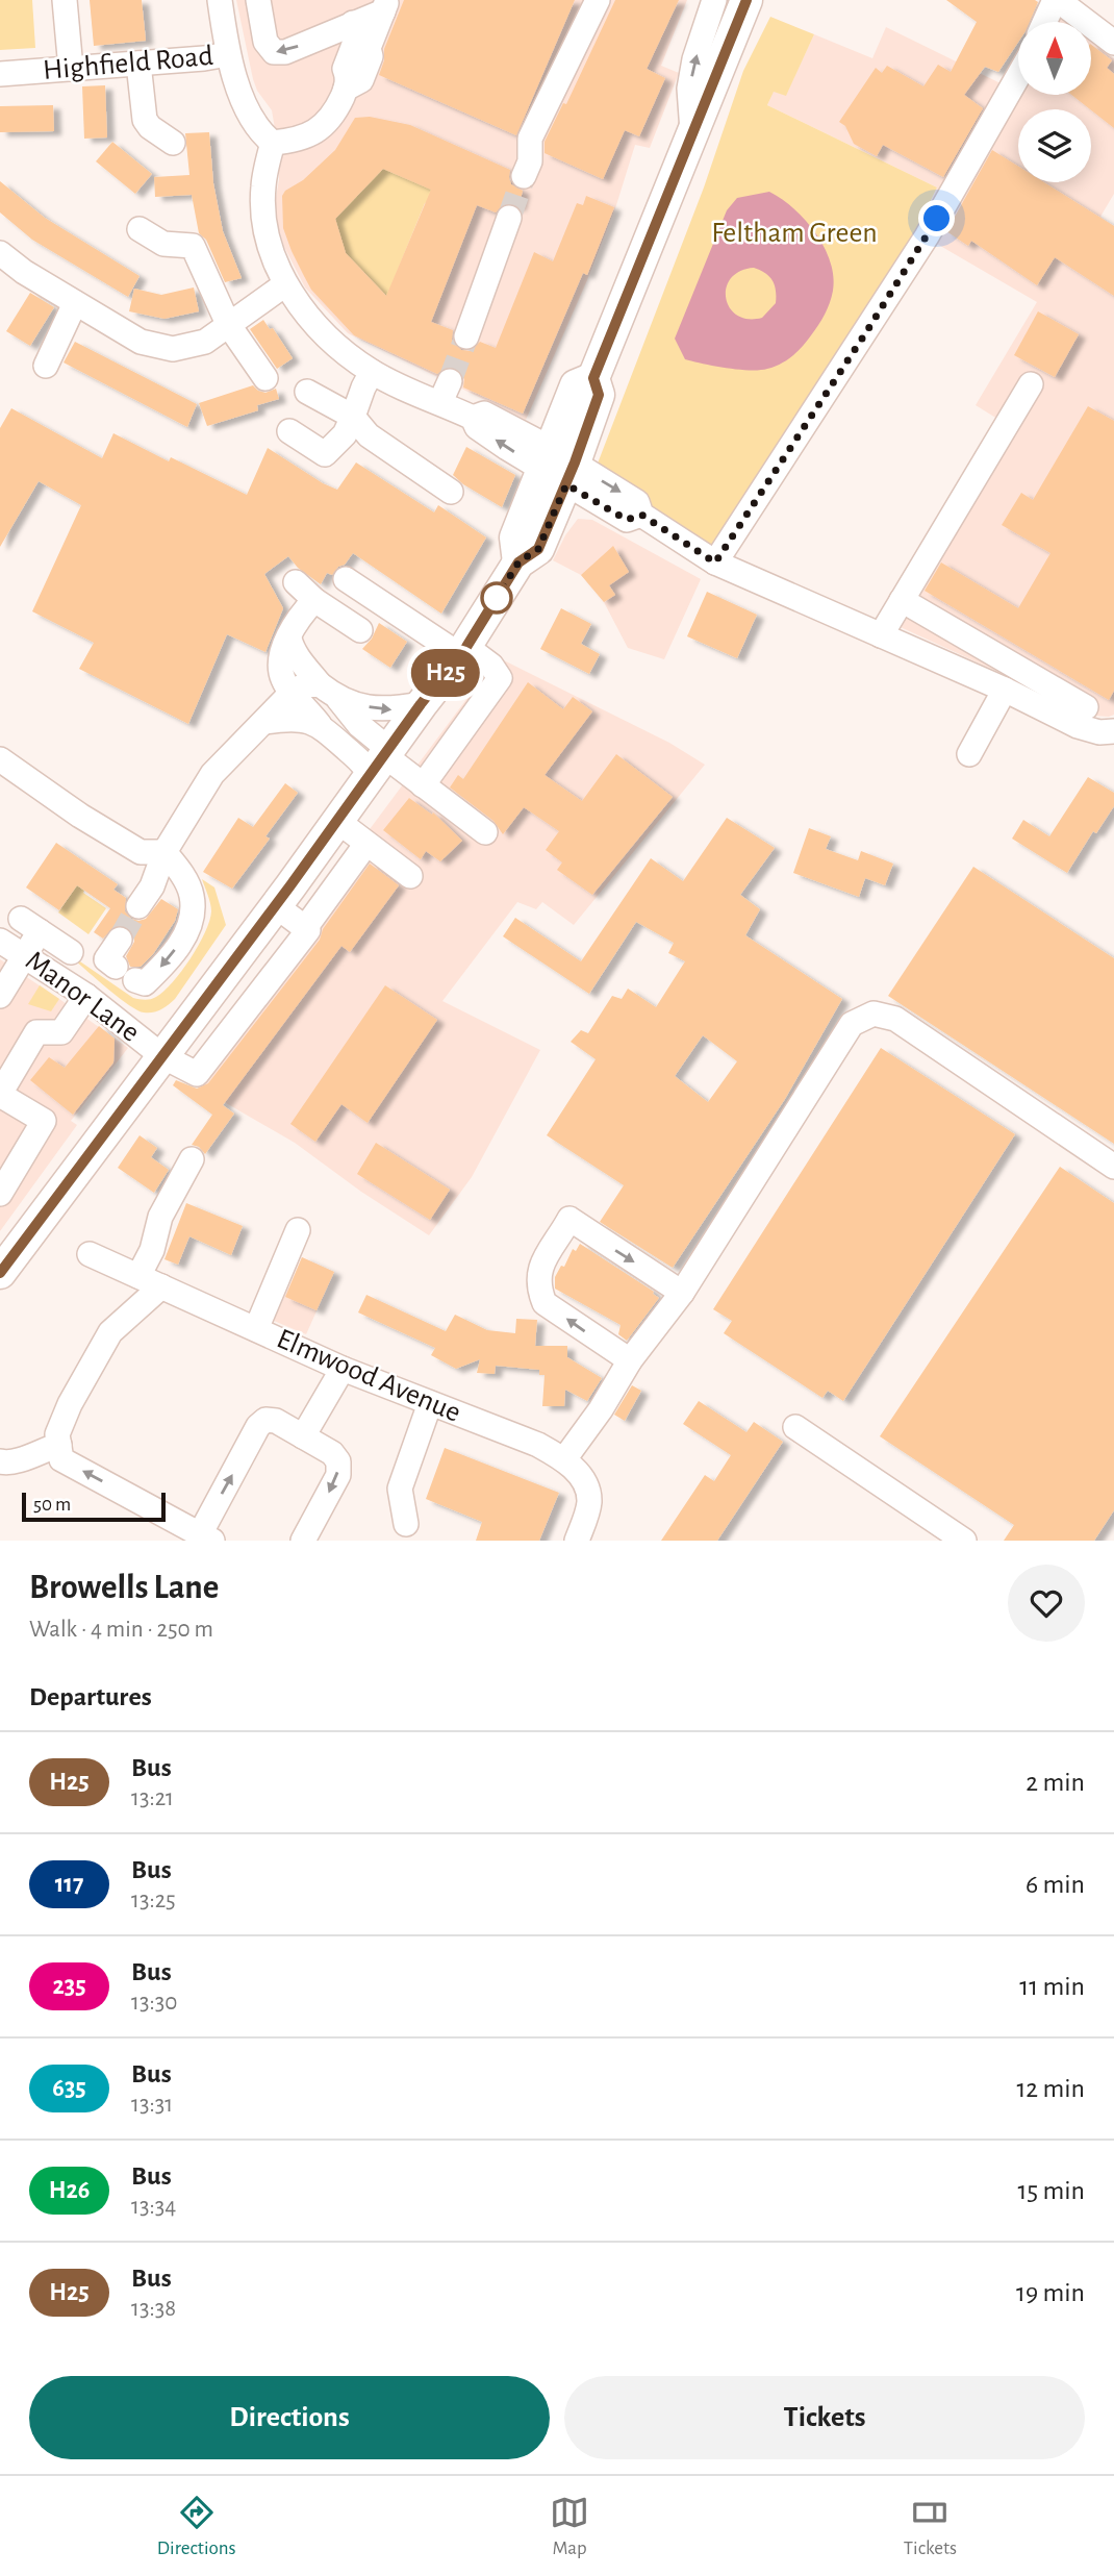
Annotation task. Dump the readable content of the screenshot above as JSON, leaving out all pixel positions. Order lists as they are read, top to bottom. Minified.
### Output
{"streets":{"street":["Highfield Road","Manor Lane","Elmwood Avenue"]},"parks":["Feltham Green"],"lines":["bus line H25"],"scale_bar":"50 m","north":"top","page":{"on_map":"H25","scale":"50 m","heading":[["Browells Lane","Walk · 4 min · 250 m"],"Departures"],"list":[{"mark":"H25","name":"Bus","note":"13:21","value":"2 min"},{"mark":"117","name":"Bus","note":"13:25","value":"6 min"},{"mark":"235","name":"Bus","note":"13:30","value":"11 min"},{"mark":"635","name":"Bus","note":"13:31","value":"12 min"},{"mark":"H26","name":"Bus","note":"13:34","value":"15 min"},{"mark":"H25","name":"Bus","note":"13:38","value":"19 min"}],"buttons":["Directions","Tickets"],"tabs":["Directions","Map","Tickets"]}}
